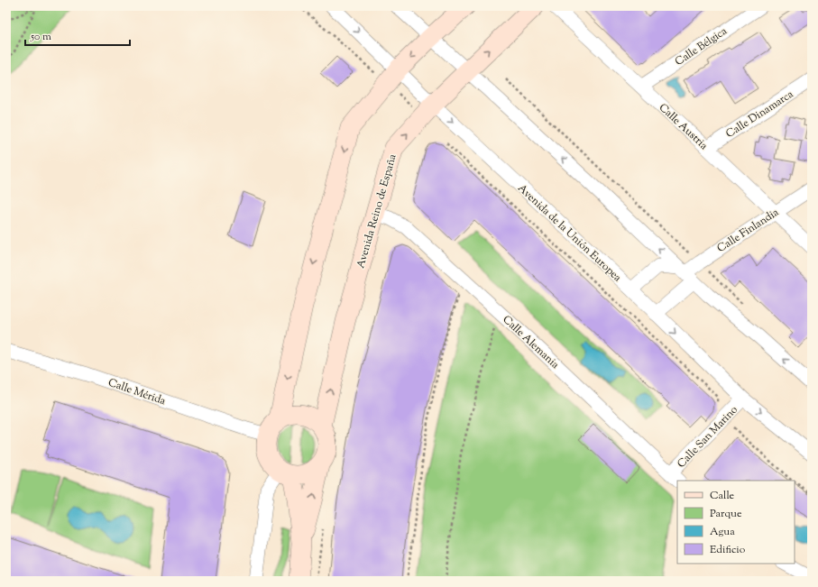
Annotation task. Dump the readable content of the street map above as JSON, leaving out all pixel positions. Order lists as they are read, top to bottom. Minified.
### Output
{"streets":{"street":["Calle Bélgica","Calle Dinamarca","Calle Austria","Avenida Reino de España","Calle Finlandia","Avenida de la Unión Europea","Calle Alemania","Calle Mérida","Calle San Marino"]},"crossings":[["Calle Bélgica","Calle Austria"],["Calle Dinamarca","Calle Austria"],["Calle Austria","Calle Finlandia"],["Avenida Reino de España","Avenida de la Unión Europea"],["Avenida Reino de España","Calle Alemania"],["Avenida Reino de España","Calle Mérida"],["Calle Finlandia","Avenida de la Unión Europea"],["Avenida de la Unión Europea","Calle San Marino"],["Calle Alemania","Calle San Marino"]],"legend":["Calle","Parque","Agua","Edificio"],"scale_bar":"50 m"}
